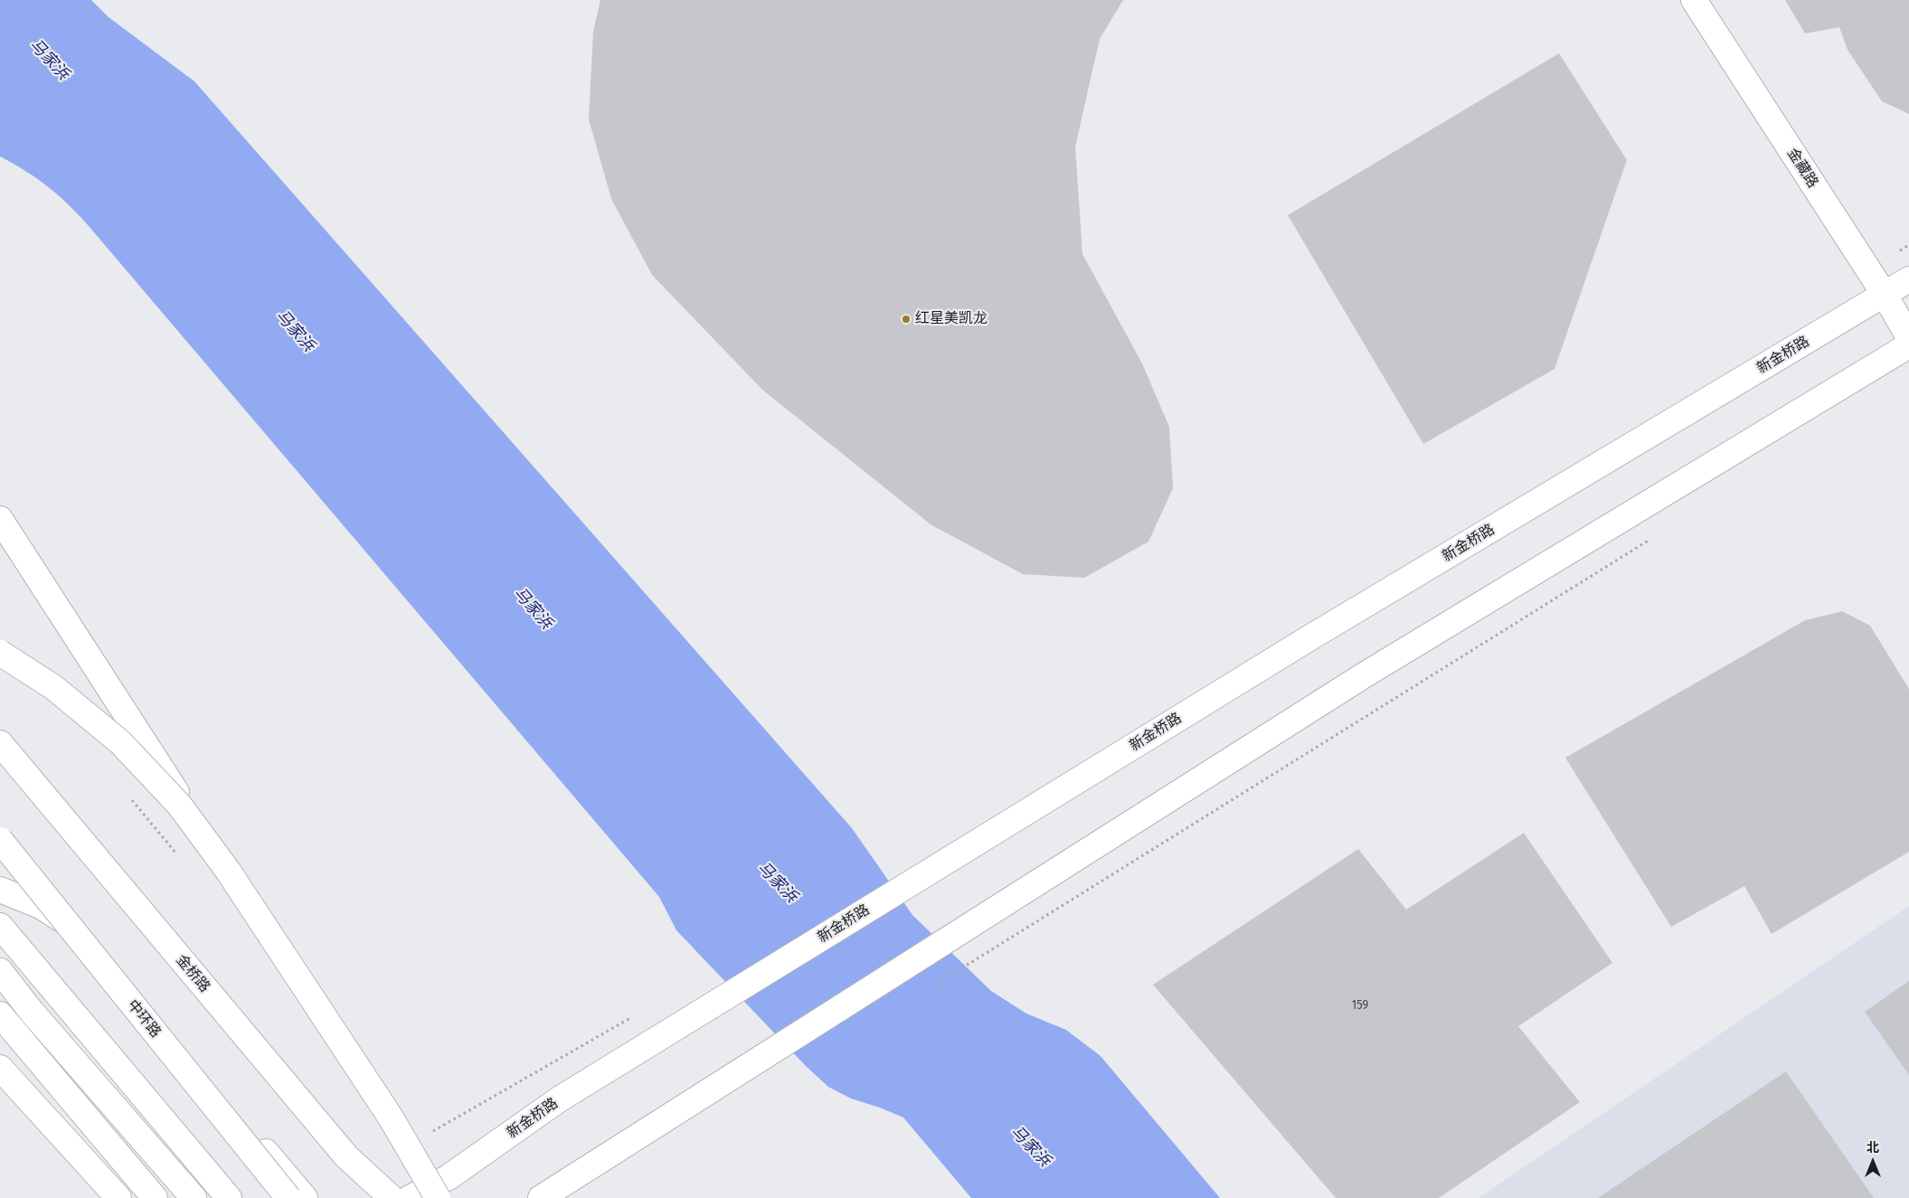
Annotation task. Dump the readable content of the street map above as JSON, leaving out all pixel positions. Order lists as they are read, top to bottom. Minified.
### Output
{"streets":{"main road":["金藏路","新金桥路","金桥路","中环路"]},"crossings":[["金藏路","新金桥路"]],"water":["马家浜"],"places":["红星美凯龙"],"house_numbers":["159"],"north":"top"}
